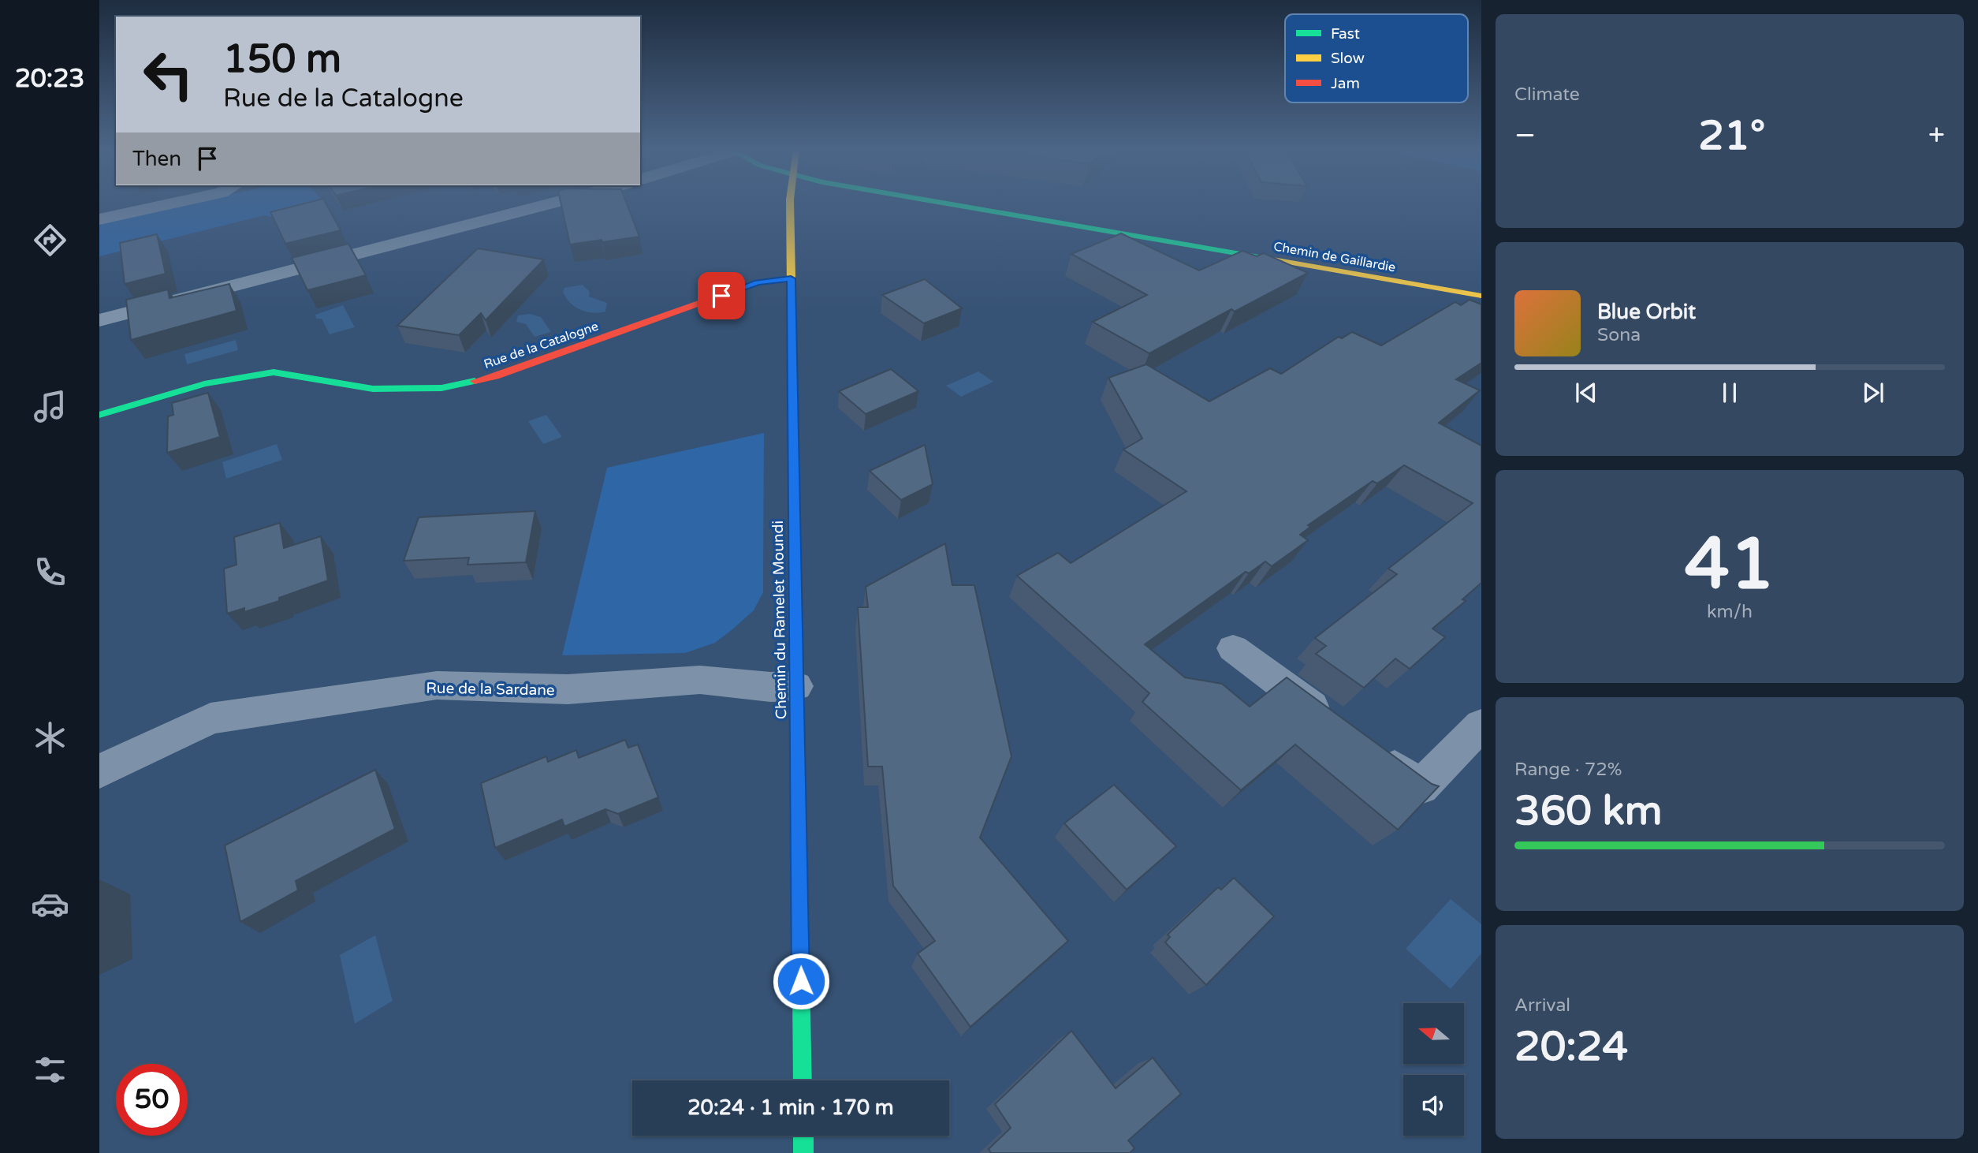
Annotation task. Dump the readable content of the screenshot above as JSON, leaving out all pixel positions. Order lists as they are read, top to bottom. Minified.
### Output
{"streets":{"street":["Chemin de Gaillardie","Rue de la Catalogne","Chemin du Ramelet Moundi","Rue de la Sardane"]},"crossings":[["Rue de la Catalogne","Chemin du Ramelet Moundi"],["Chemin du Ramelet Moundi","Rue de la Sardane"]],"legend":["Fast","Slow","Jam"],"north":"left","page":{"tabs":"20:23","tile":["Climate",["41","km/h"],["Range · 72%","360 km"],["Arrival","20:24"]],"turn":["150 m","Rue de la Catalogne"],"heat":["−","21°","+"],"then":"Then","song":["Blue Orbit","Sona"],"limit":"50","trip":"20:24 · 1 min · 170 m"}}
